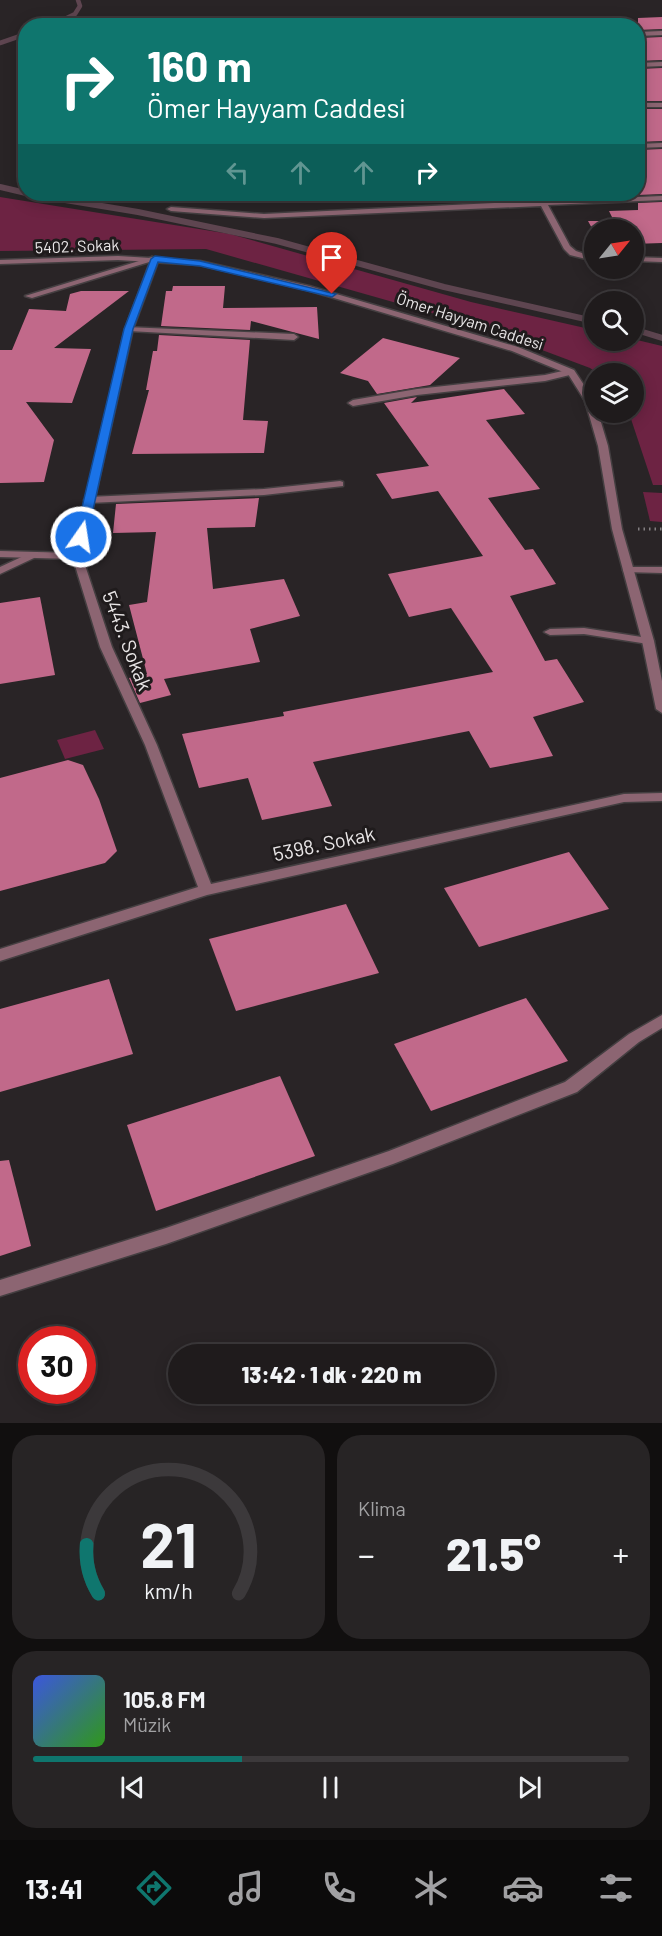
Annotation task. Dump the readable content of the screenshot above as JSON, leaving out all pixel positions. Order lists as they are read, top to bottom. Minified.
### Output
{"streets":{"street":["5402. Sokak","Ömer Hayyam Caddesi","5443. Sokak","5398. Sokak"]},"crossings":[["5402. Sokak","Ömer Hayyam Caddesi"],["5402. Sokak","5443. Sokak"],["Ömer Hayyam Caddesi","5443. Sokak"],["5443. Sokak","5398. Sokak"]],"north":"top right","page":{"turn":["160 m","Ömer Hayyam Caddesi"],"limit":"30","trip":"13:42 · 1 dk · 220 m","tile":"Klima","heat":["−","21.5°","+"],"song":["105.8 FM","Müzik"],"tabs":"13:41","gauge":["21","km/h"]}}
